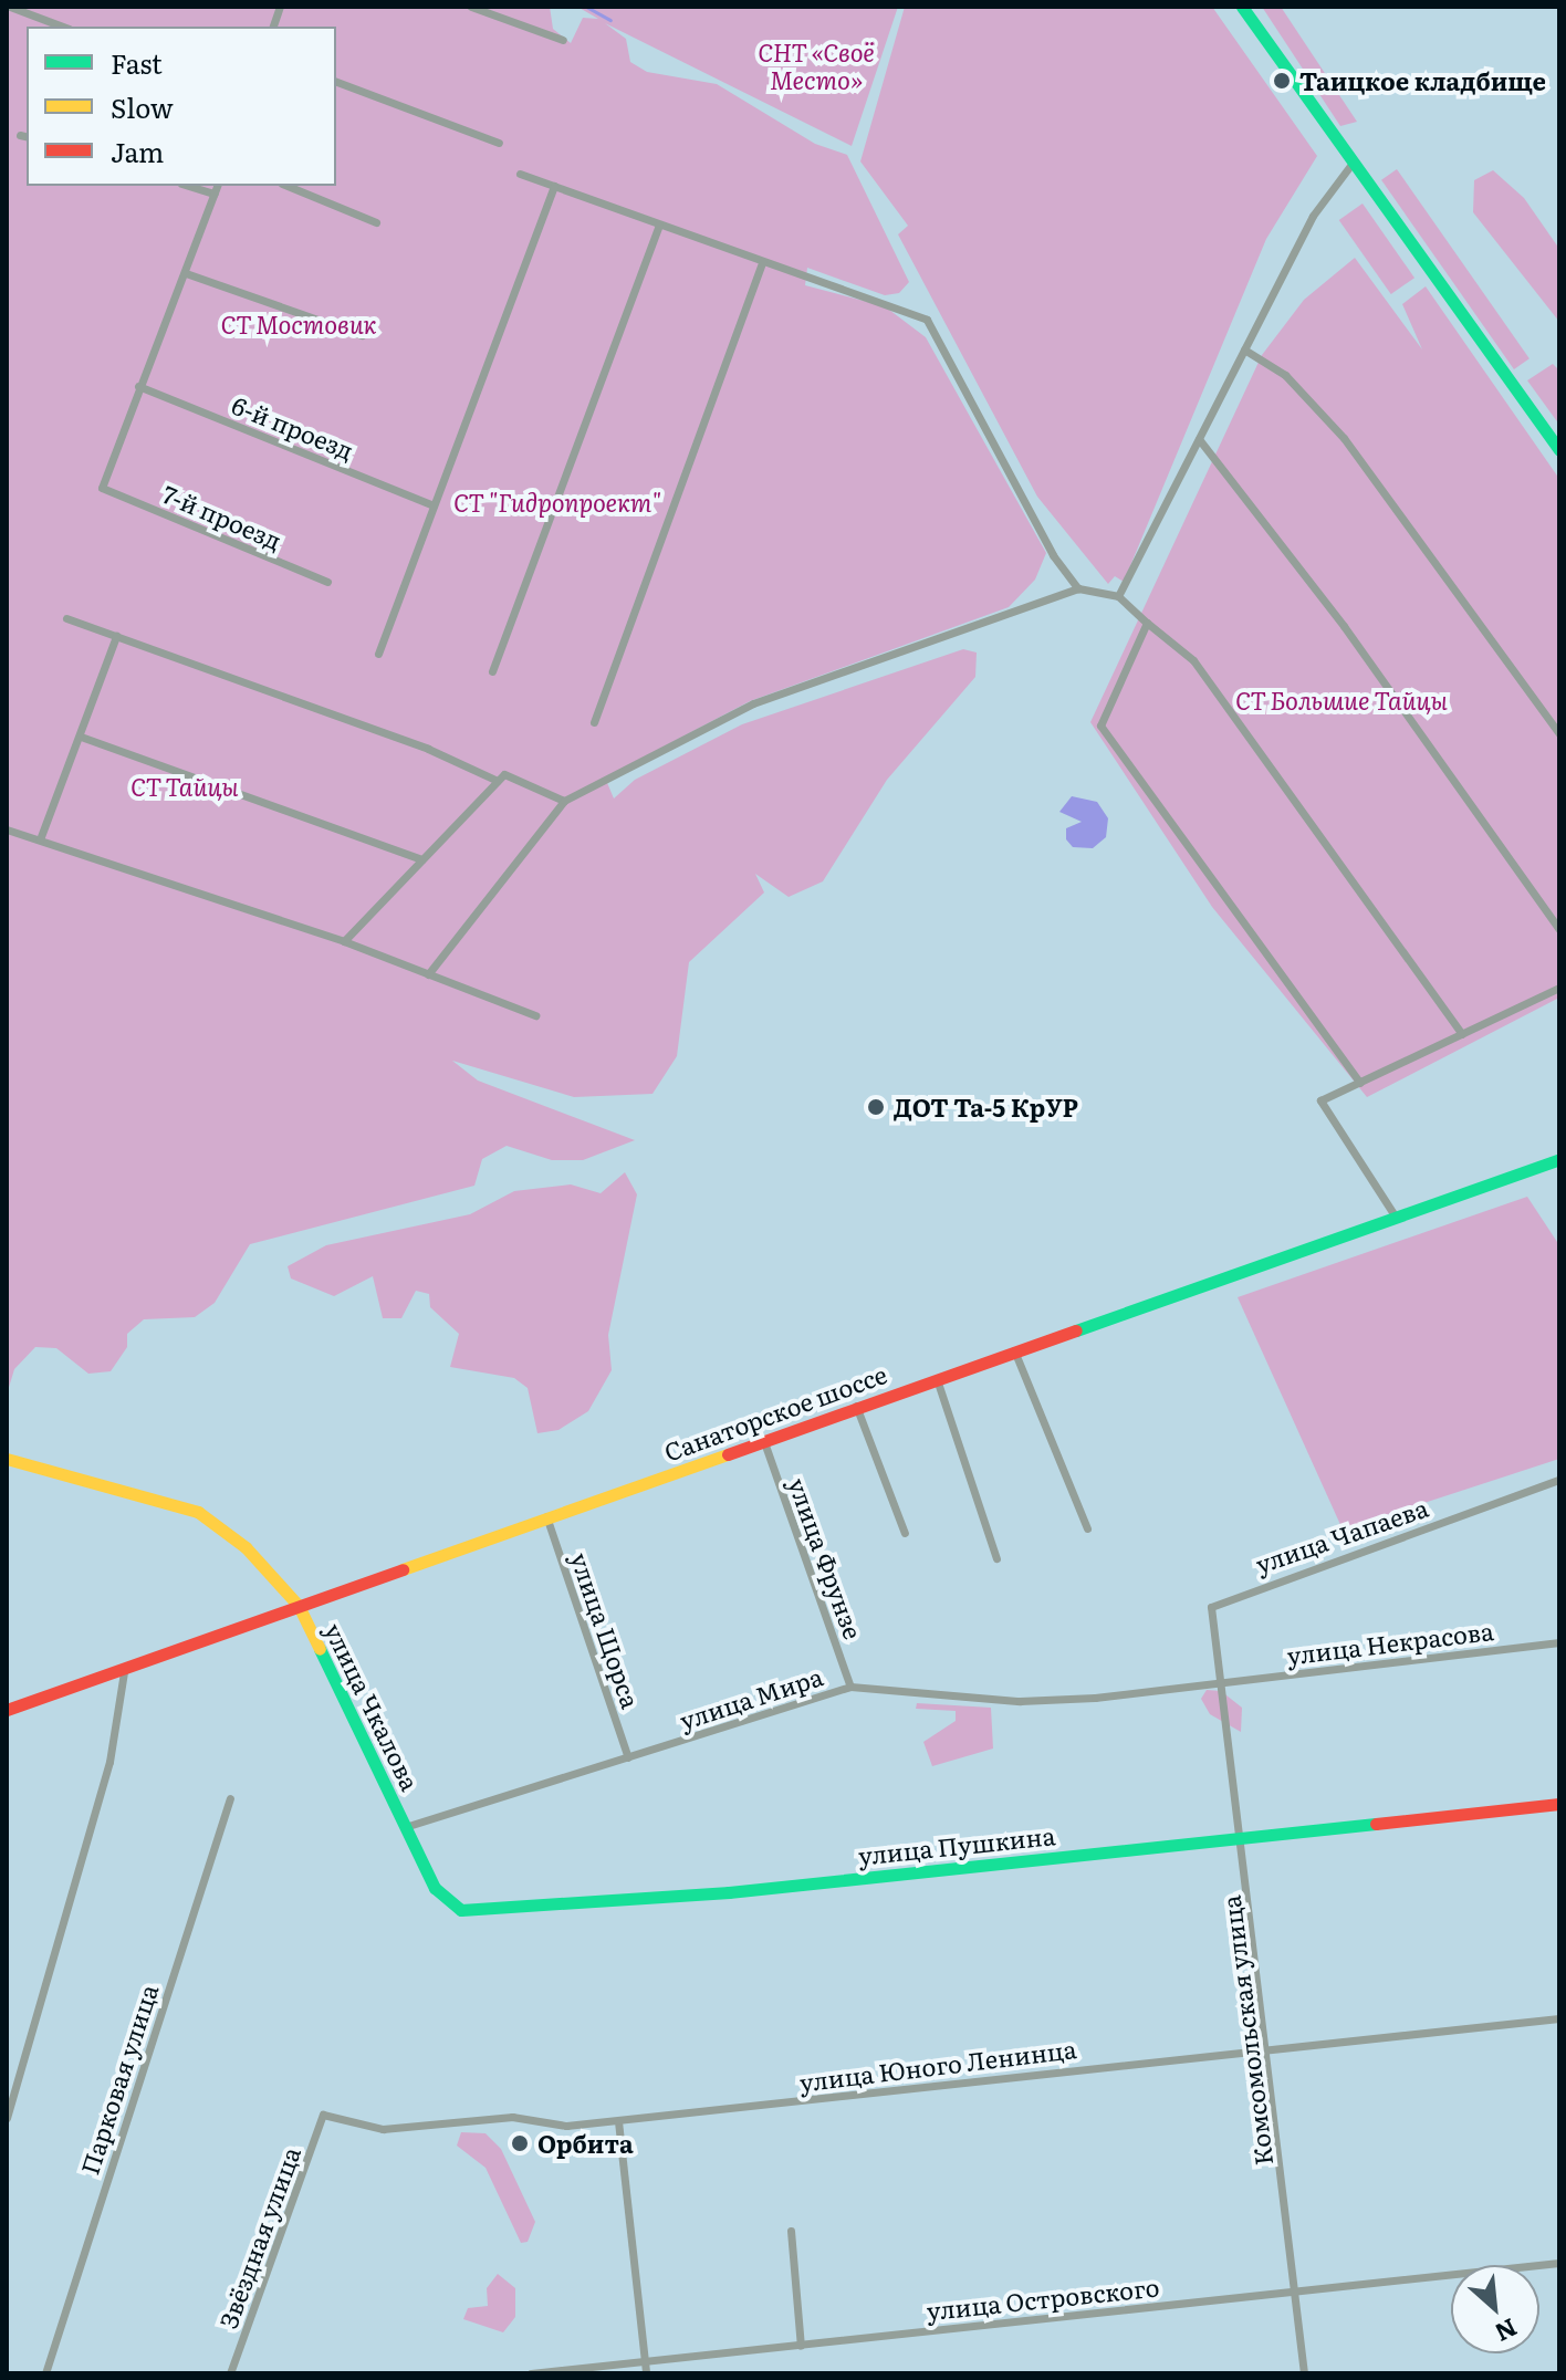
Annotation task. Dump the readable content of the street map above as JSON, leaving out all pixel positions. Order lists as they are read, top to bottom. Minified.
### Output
{"streets":{"street":["6-й проезд","7-й проезд","Санаторское шоссе","улица Чапаева","улица Фрунзе","улица Щорса","улица Некрасова","улица Мира","улица Чкалова","улица Пушкина","Комсомольская улица","улица Юного Ленинца","Парковая улица","Звёздная улица","улица Островского"]},"crossings":[["6-й проезд","7-й проезд"],["Санаторское шоссе","улица Фрунзе"],["Санаторское шоссе","улица Щорса"],["Санаторское шоссе","улица Чкалова"],["улица Чапаева","улица Некрасова"],["улица Чапаева","улица Мира"],["улица Чапаева","Комсомольская улица"],["улица Фрунзе","улица Мира"],["улица Щорса","улица Мира"],["улица Некрасова","улица Мира"],["улица Некрасова","Комсомольская улица"],["улица Мира","улица Чкалова"],["улица Мира","улица Пушкина"],["улица Мира","Комсомольская улица"],["улица Чкалова","улица Пушкина"],["улица Пушкина","Комсомольская улица"],["Комсомольская улица","улица Юного Ленинца"],["Комсомольская улица","улица Островского"],["улица Юного Ленинца","Звёздная улица"]],"parks":["СНТ «Своё Место»","СТ Мостовик","СТ \"Гидропроект\"","СТ Большие Тайцы","СТ Тайцы"],"places":["Таицкое кладбище","ДОТ Та-5 КрУР","Орбита"],"legend":["Fast","Slow","Jam"],"north":"bottom right"}
